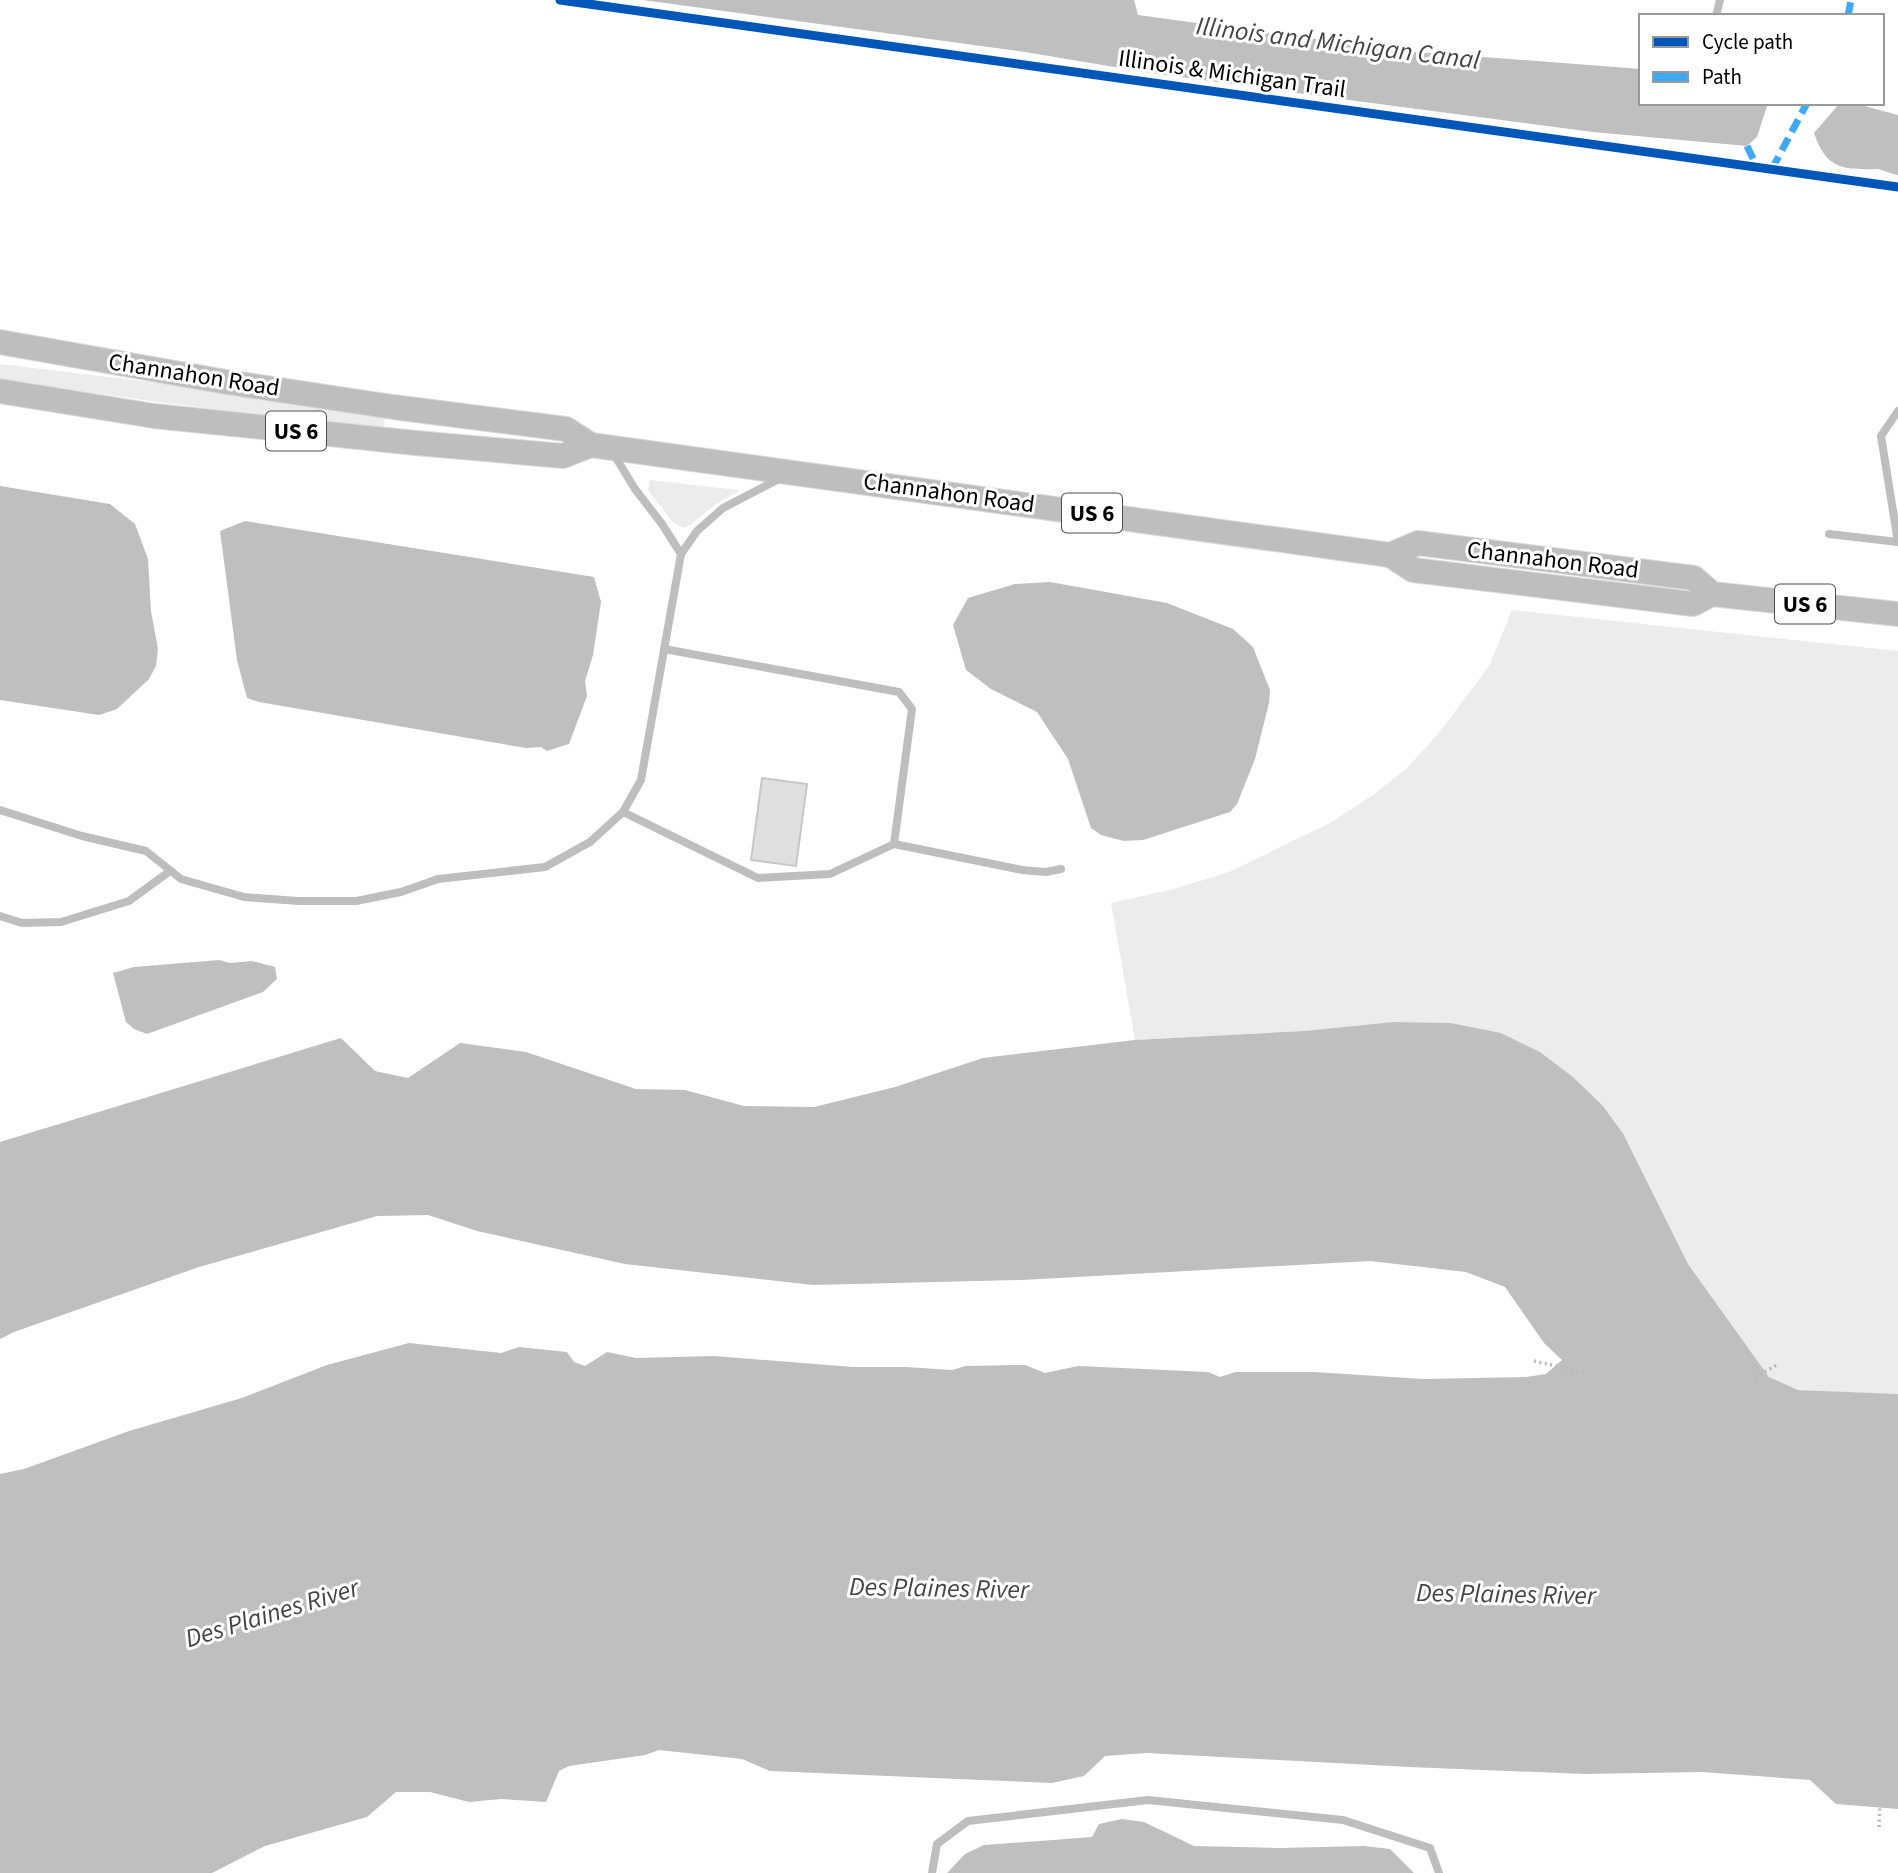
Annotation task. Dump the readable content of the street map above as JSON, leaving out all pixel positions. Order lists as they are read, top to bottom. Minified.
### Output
{"streets":{"main road":["Channahon Road","US 6"],"cycle path":["Illinois & Michigan Trail"]},"water":["Illinois and Michigan Canal","Des Plaines River"],"legend":["Cycle path","Path"]}
